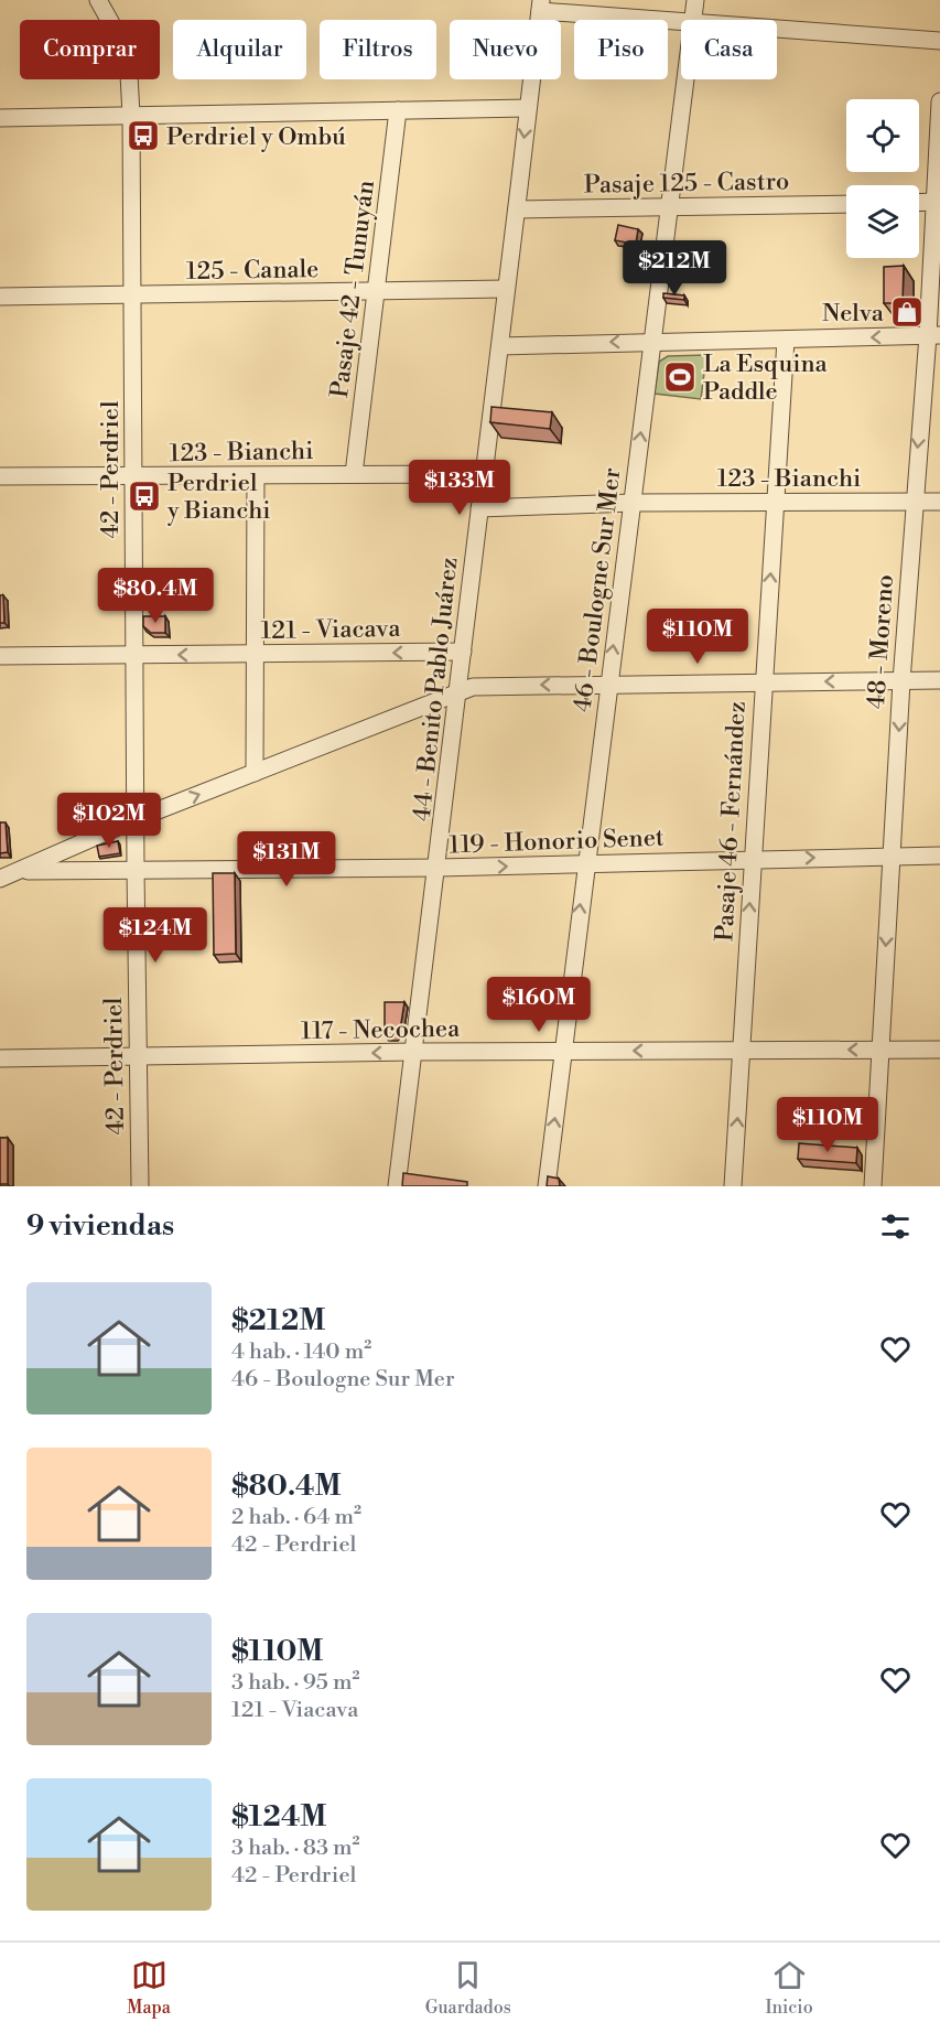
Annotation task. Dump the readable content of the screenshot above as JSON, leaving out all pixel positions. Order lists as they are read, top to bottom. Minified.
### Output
{"streets":{"street":["Pasaje 125 - Castro","125 - Canale","Pasaje 42 - Tunuyán","123 - Bianchi","42 - Perdriel","46 - Boulogne Sur Mer","121 - Viacava","48 - Moreno","44 - Benito Pablo Juárez","Pasaje 46 - Fernández","119 - Honorio Senet","117 - Necochea"]},"crossings":[["Pasaje 125 - Castro","46 - Boulogne Sur Mer"],["Pasaje 125 - Castro","44 - Benito Pablo Juárez"],["125 - Canale","Pasaje 42 - Tunuyán"],["125 - Canale","42 - Perdriel"],["125 - Canale","44 - Benito Pablo Juárez"],["Pasaje 42 - Tunuyán","123 - Bianchi"],["123 - Bianchi","42 - Perdriel"],["123 - Bianchi","46 - Boulogne Sur Mer"],["123 - Bianchi","48 - Moreno"],["123 - Bianchi","44 - Benito Pablo Juárez"],["123 - Bianchi","Pasaje 46 - Fernández"],["42 - Perdriel","121 - Viacava"],["42 - Perdriel","119 - Honorio Senet"],["42 - Perdriel","117 - Necochea"],["46 - Boulogne Sur Mer","119 - Honorio Senet"],["46 - Boulogne Sur Mer","117 - Necochea"],["121 - Viacava","44 - Benito Pablo Juárez"],["48 - Moreno","119 - Honorio Senet"],["48 - Moreno","117 - Necochea"],["44 - Benito Pablo Juárez","119 - Honorio Senet"],["44 - Benito Pablo Juárez","117 - Necochea"],["Pasaje 46 - Fernández","119 - Honorio Senet"],["Pasaje 46 - Fernández","117 - Necochea"]],"one_way":["46 - Boulogne Sur Mer","48 - Moreno","Pasaje 46 - Fernández","117 - Necochea"],"places":{"bus stop":["Perdriel y Ombú","Perdriel y Bianchi"],"shop":["Nelva"],"sports":["La Esquina Paddle"]},"page":{"chip":["Comprar","Alquilar","Filtros","Nuevo","Piso","Casa"],"price":["$212M","$133M","$80.4M","$110M","$102M","$131M","$124M","$160M","$110M"],"heading":"9 viviendas","list":[{"name":"$212M","note":"4 hab. · 140 m² · 46 - Boulogne Sur Mer"},{"name":"$80.4M","note":"2 hab. · 64 m² · 42 - Perdriel"},{"name":"$110M","note":"3 hab. · 95 m² · 121 - Viacava"},{"name":"$124M","note":"3 hab. · 83 m² · 42 - Perdriel"}],"tabs":["Mapa","Guardados","Inicio"]}}
